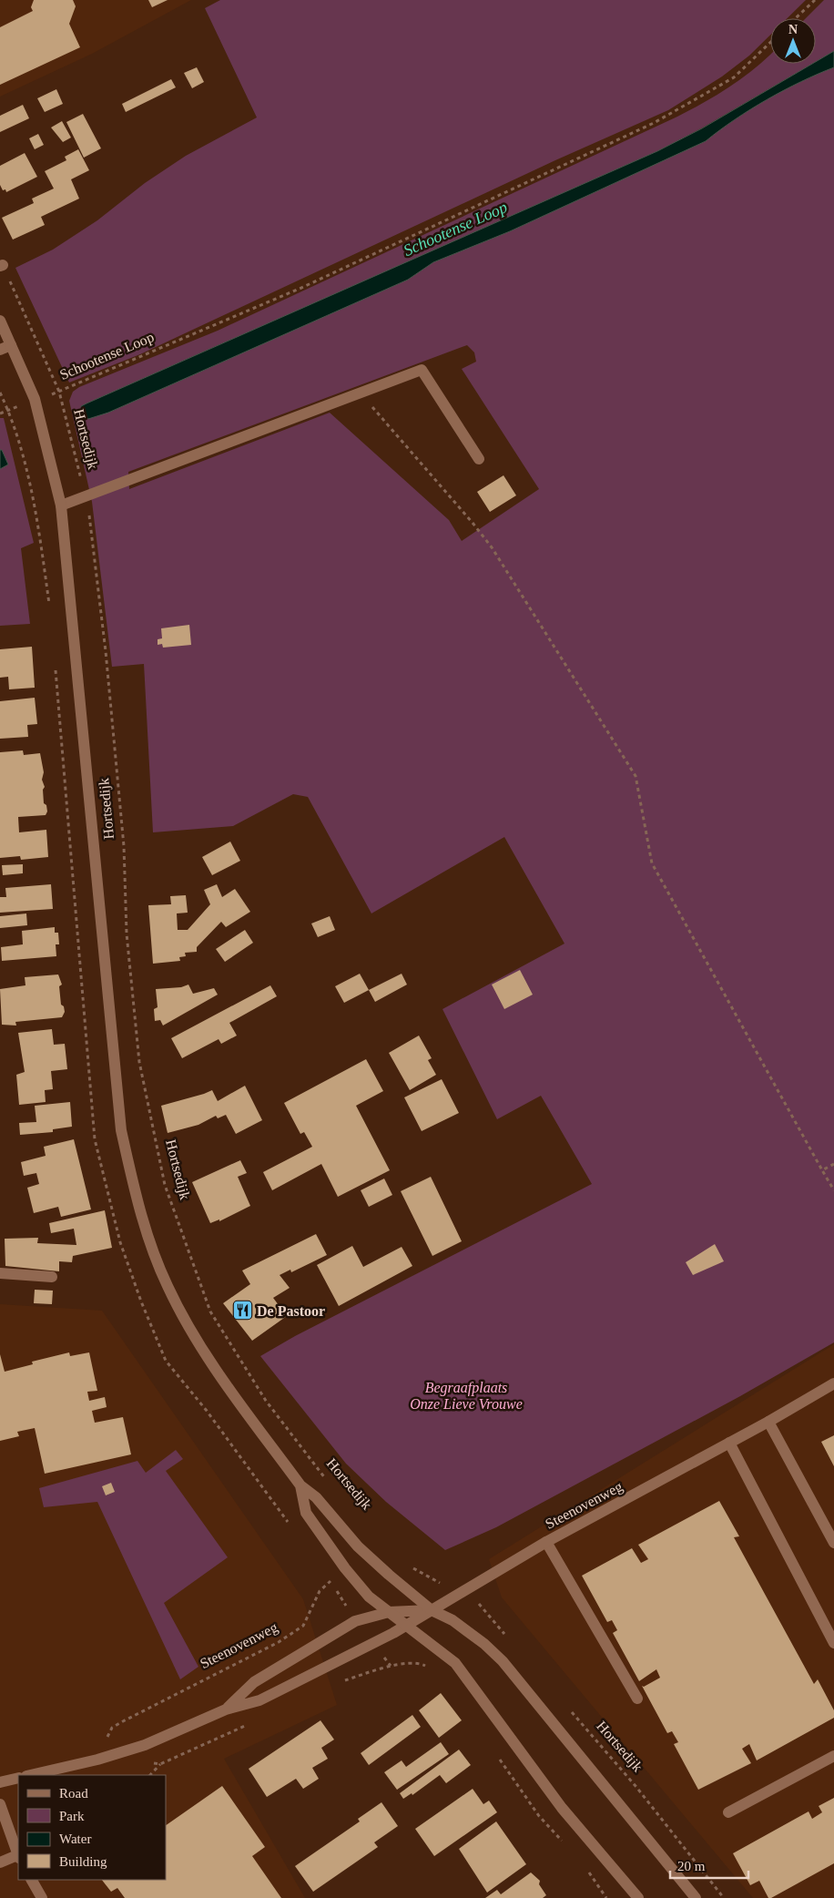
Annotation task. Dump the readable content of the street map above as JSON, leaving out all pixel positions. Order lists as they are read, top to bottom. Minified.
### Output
{"streets":{"street":["Hortsedijk","Steenovenweg"],"path":["Schootense Loop"]},"crossings":[["Schootense Loop","Hortsedijk"],["Hortsedijk","Steenovenweg"]],"water":["Schootense Loop"],"parks":["Begraafplaats Onze Lieve Vrouwe"],"places":{"restaurant":["De Pastoor"]},"legend":["Road","Park","Water","Building"],"scale_bar":"20 m","north":"top"}
